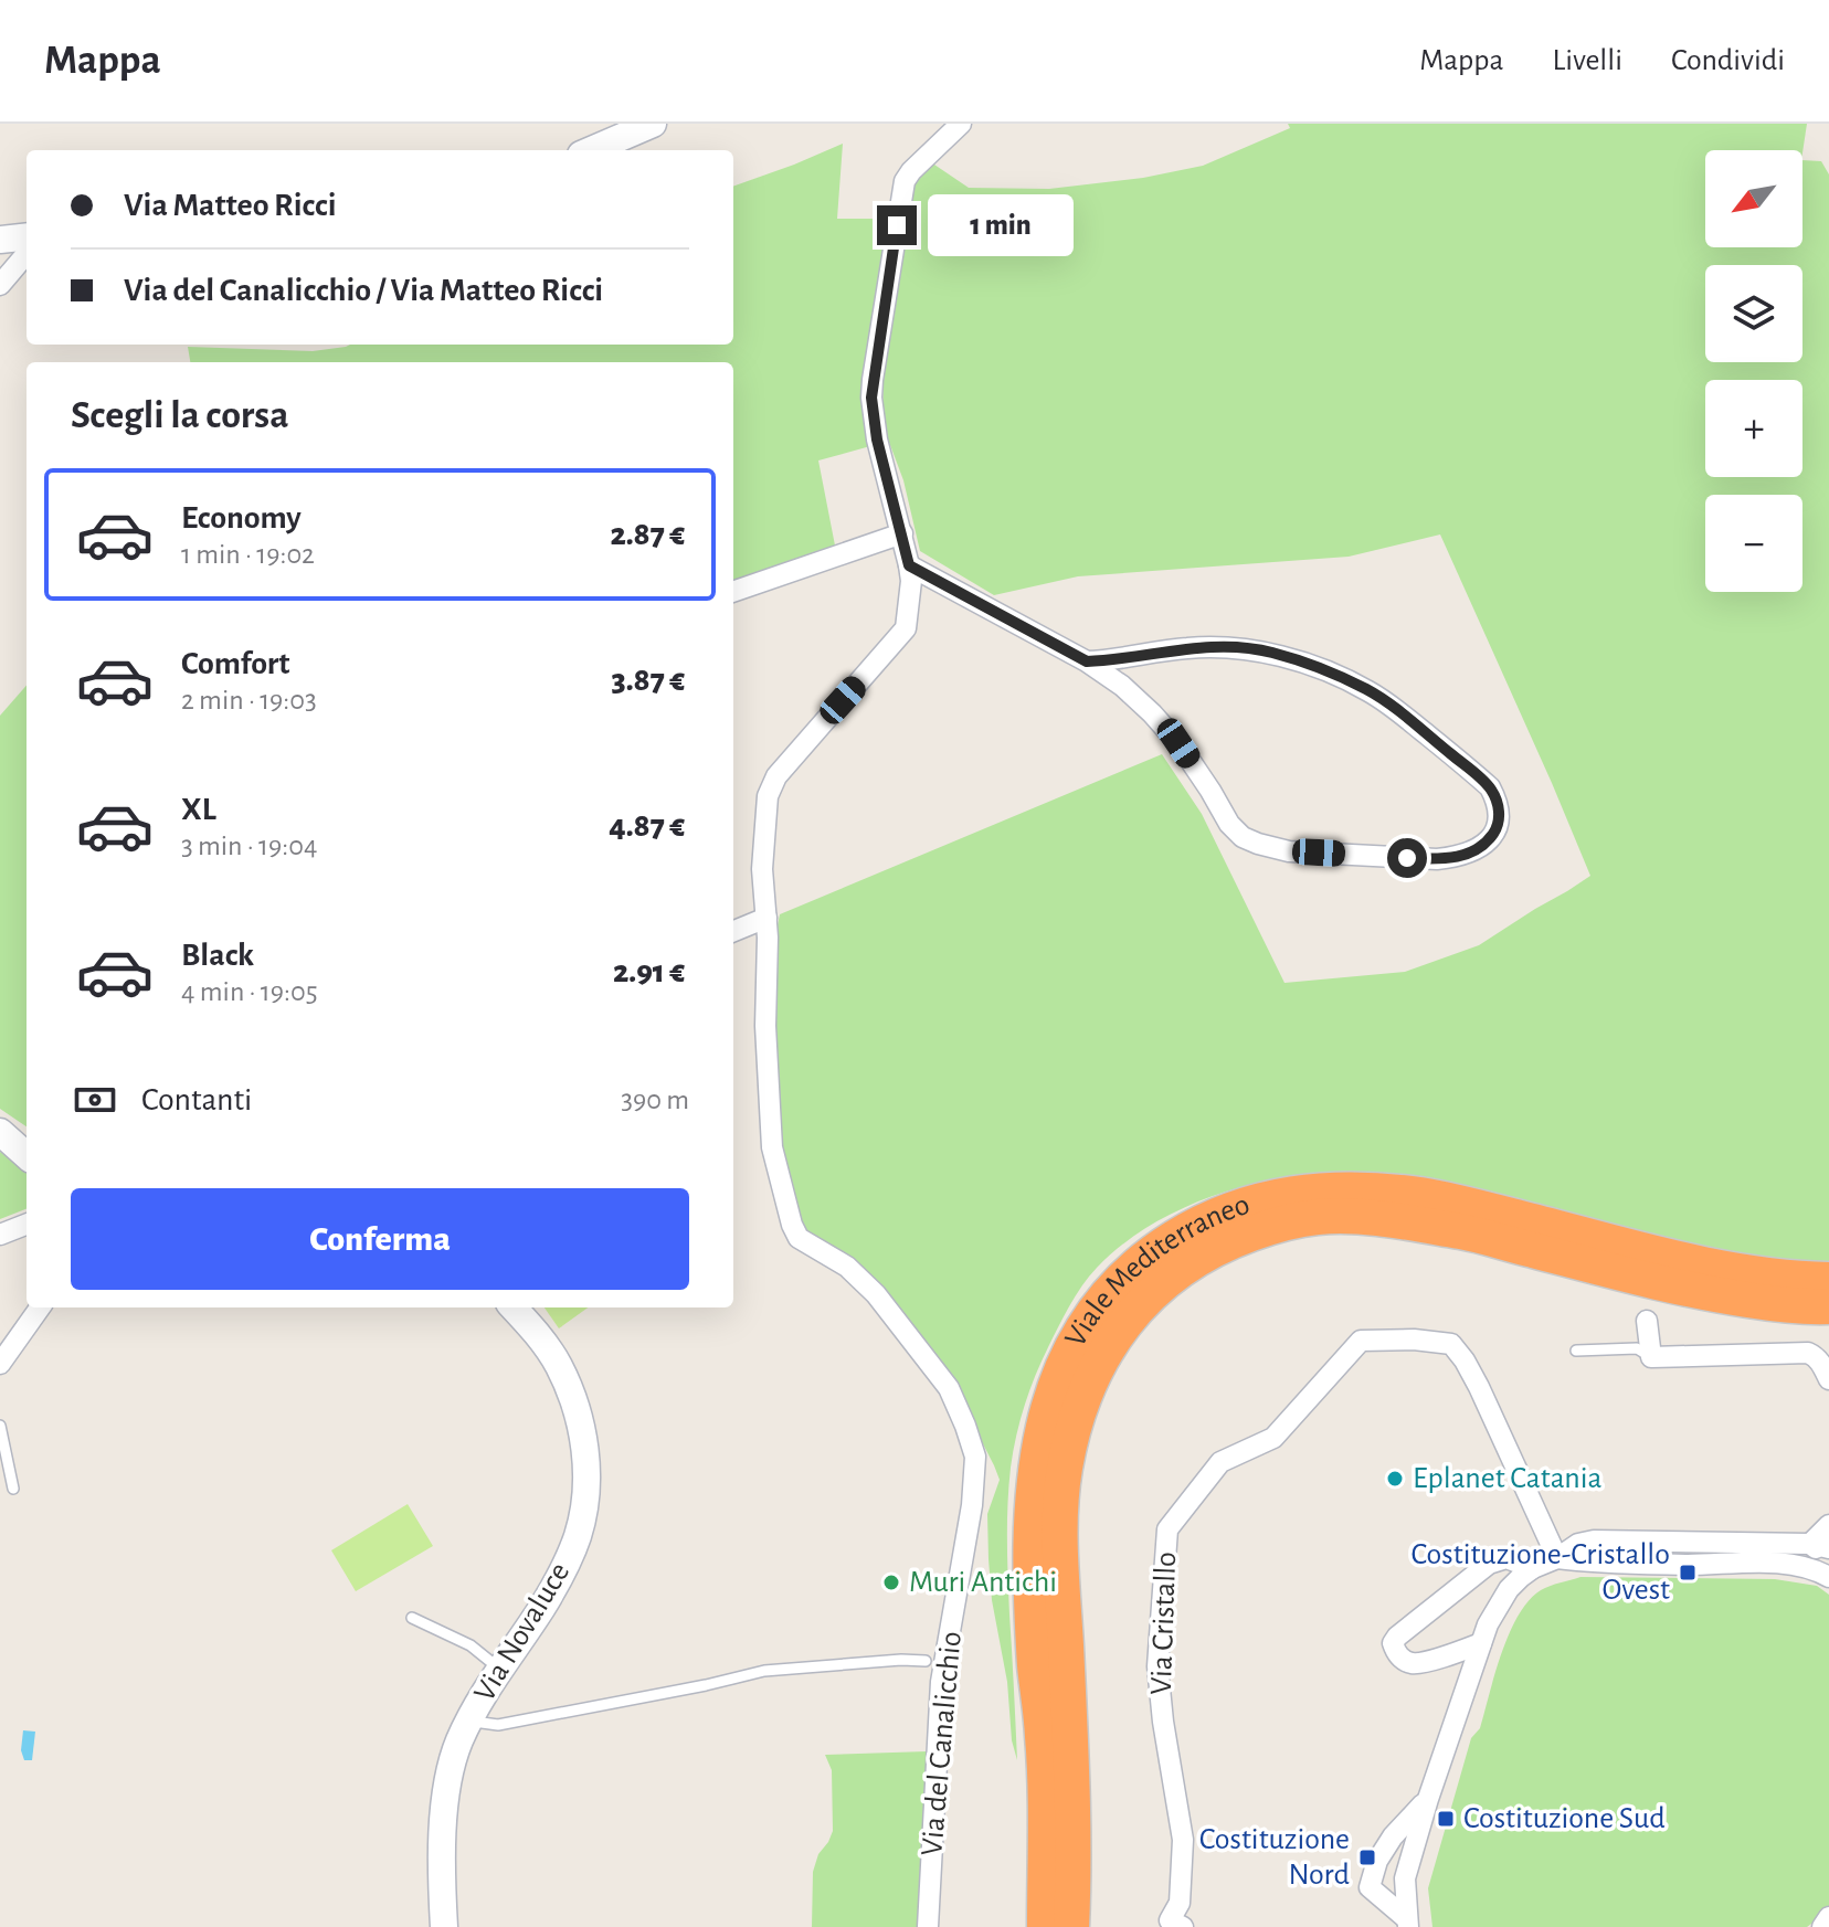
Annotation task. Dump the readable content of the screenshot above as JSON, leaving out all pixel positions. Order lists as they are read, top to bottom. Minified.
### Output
{"streets":{"highway":["Viale Mediterraneo"],"main road":["Via Novaluce"],"street":["Via Cristallo","Via del Canalicchio"]},"places":{"other":["Eplanet Catania","Muri Antichi"],"transit":["Costituzione-Cristallo Ovest","Costituzione Sud","Costituzione Nord"]},"north":"bottom left","page":{"header":"Mappa","nav":["Mappa","Livelli","Condividi"],"map_buttons":["+","−"],"banner":["Via Matteo Ricci","Via del Canalicchio / Via Matteo Ricci"],"bubble":"1 min","heading":"Scegli la corsa","list":[{"name":"Economy","note":"1 min · 19:02","value":"2.87 €"},{"name":"Comfort","note":"2 min · 19:03","value":"3.87 €"},{"name":"XL","note":"3 min · 19:04","value":"4.87 €"},{"name":"Black","note":"4 min · 19:05","value":"2.91 €"}],"pay":["Contanti","390 m"],"buttons":"Conferma"}}
